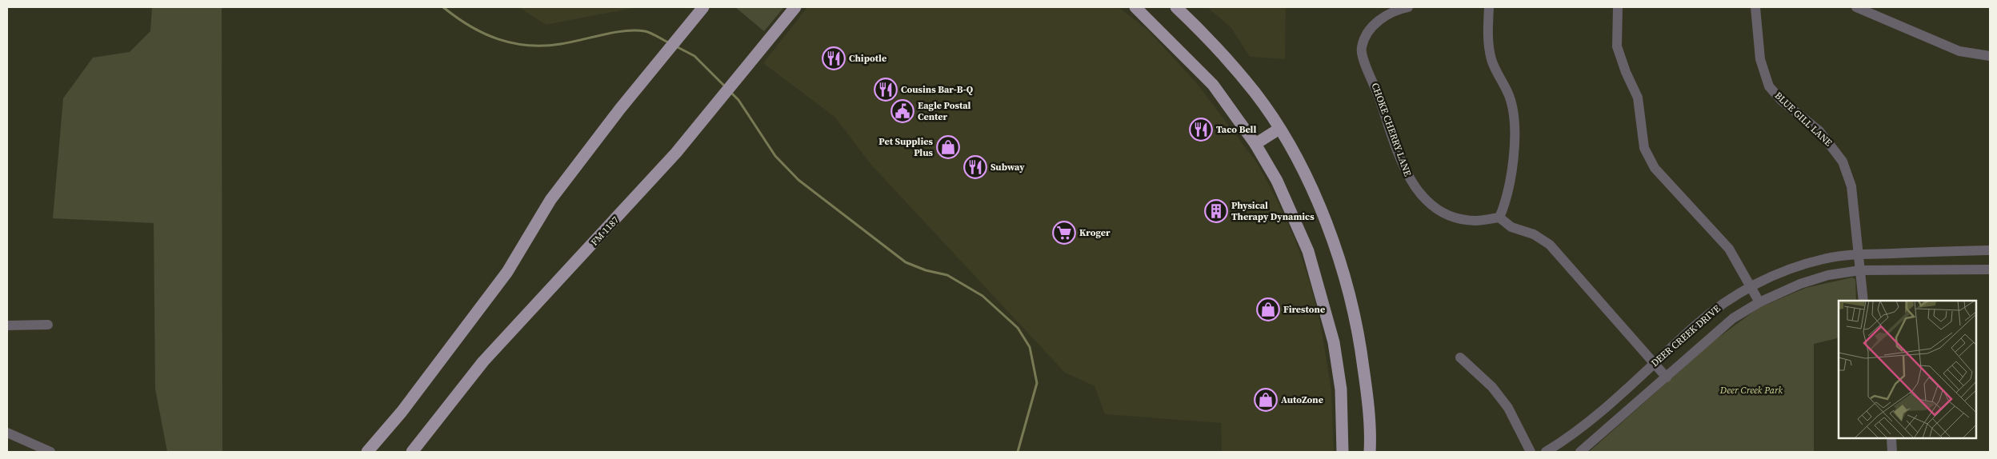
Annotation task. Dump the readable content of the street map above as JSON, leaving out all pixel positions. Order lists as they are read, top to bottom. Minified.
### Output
{"streets":{"main road":["FM 1187"],"street":["BLUE GILL LANE","CHOKE CHERRY LANE","DEER CREEK DRIVE"]},"crossings":[["BLUE GILL LANE","DEER CREEK DRIVE"]],"parks":["Deer Creek Park"],"places":{"restaurant":["Chipotle","Cousins Bar-B-Q","Taco Bell","Subway"],"public building":["Eagle Postal Center"],"shop":["Pet Supplies Plus","Firestone","AutoZone"],"building":["Physical Therapy Dynamics"],"supermarket":["Kroger"]}}
